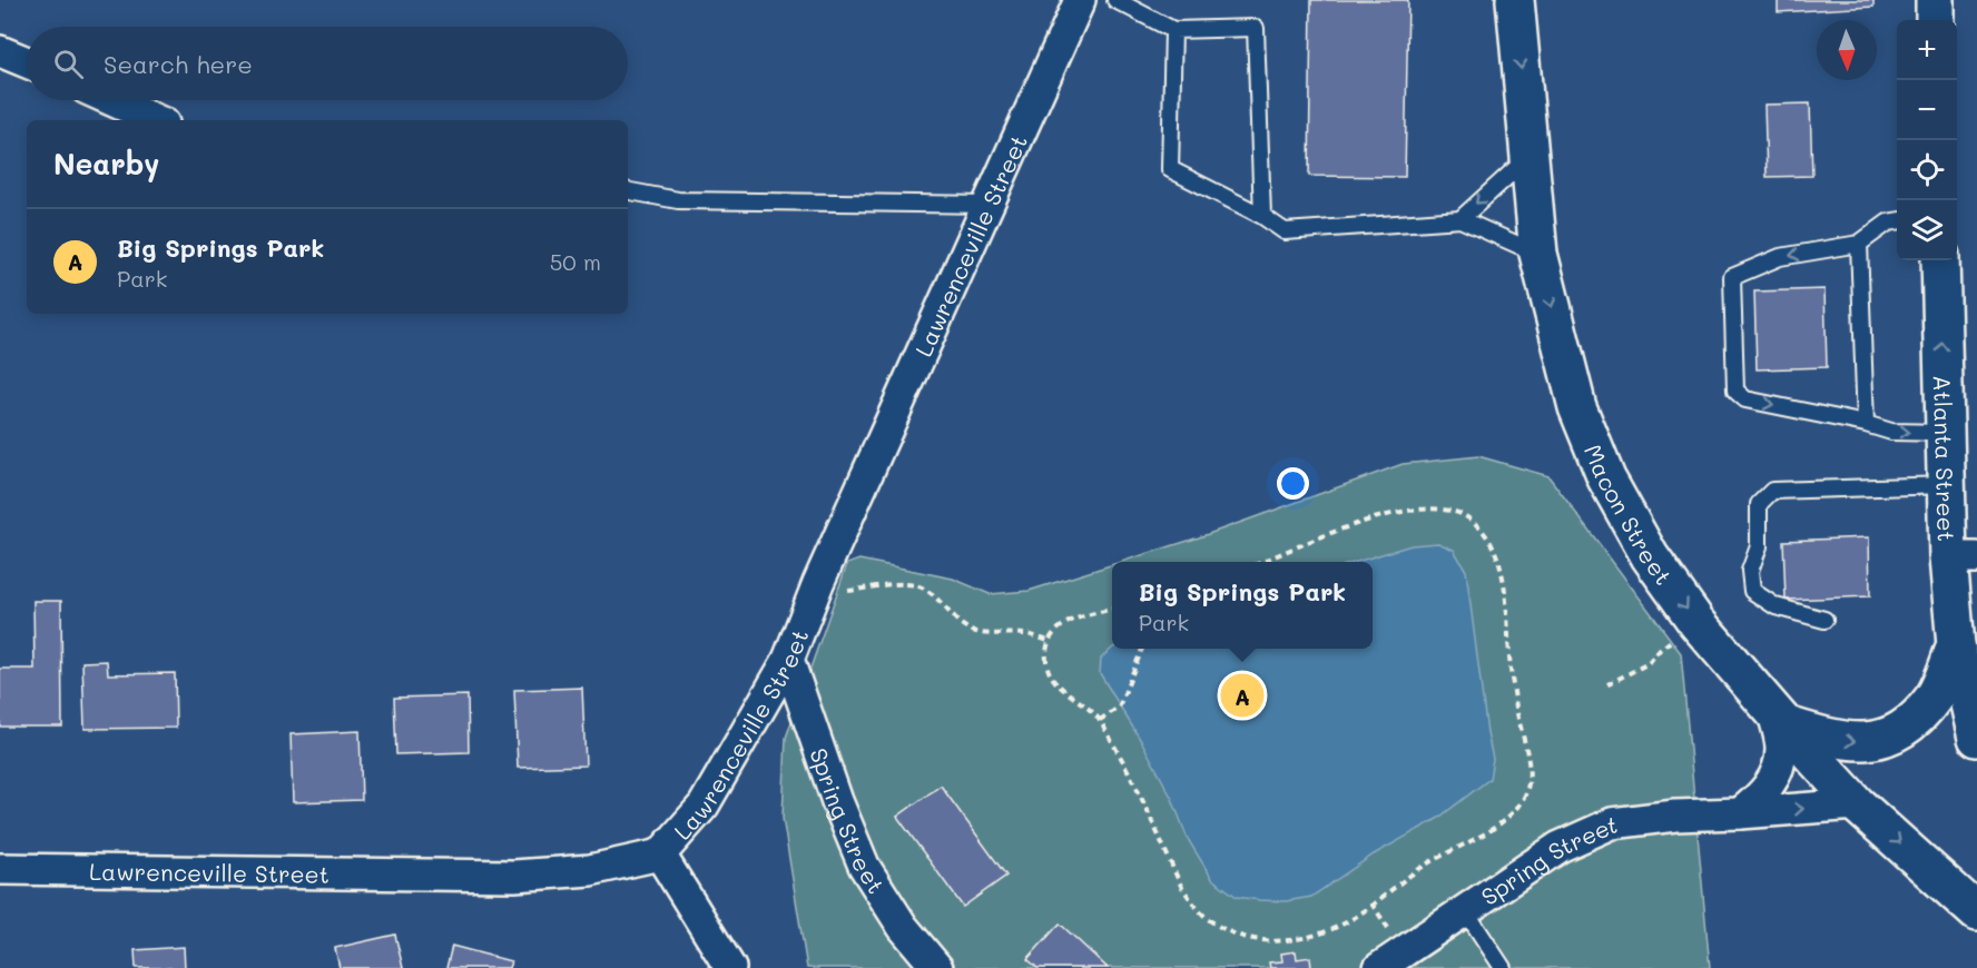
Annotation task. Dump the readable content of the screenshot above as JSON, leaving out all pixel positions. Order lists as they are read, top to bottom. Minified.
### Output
{"streets":{"main road":["Atlanta Street","Macon Street"],"street":["Lawrenceville Street","Spring Street"]},"crossings":[["Lawrenceville Street","Spring Street"],["Macon Street","Spring Street"]],"one_way":["Atlanta Street","Macon Street"],"north":"bottom","page":{"map_buttons":["+","−"],"search":"Search here","heading":"Nearby","list":[{"mark":"A","name":"Big Springs Park","note":"Park","value":"50 m"}],"popup":["Big Springs Park","Park"],"pins":"A"}}
